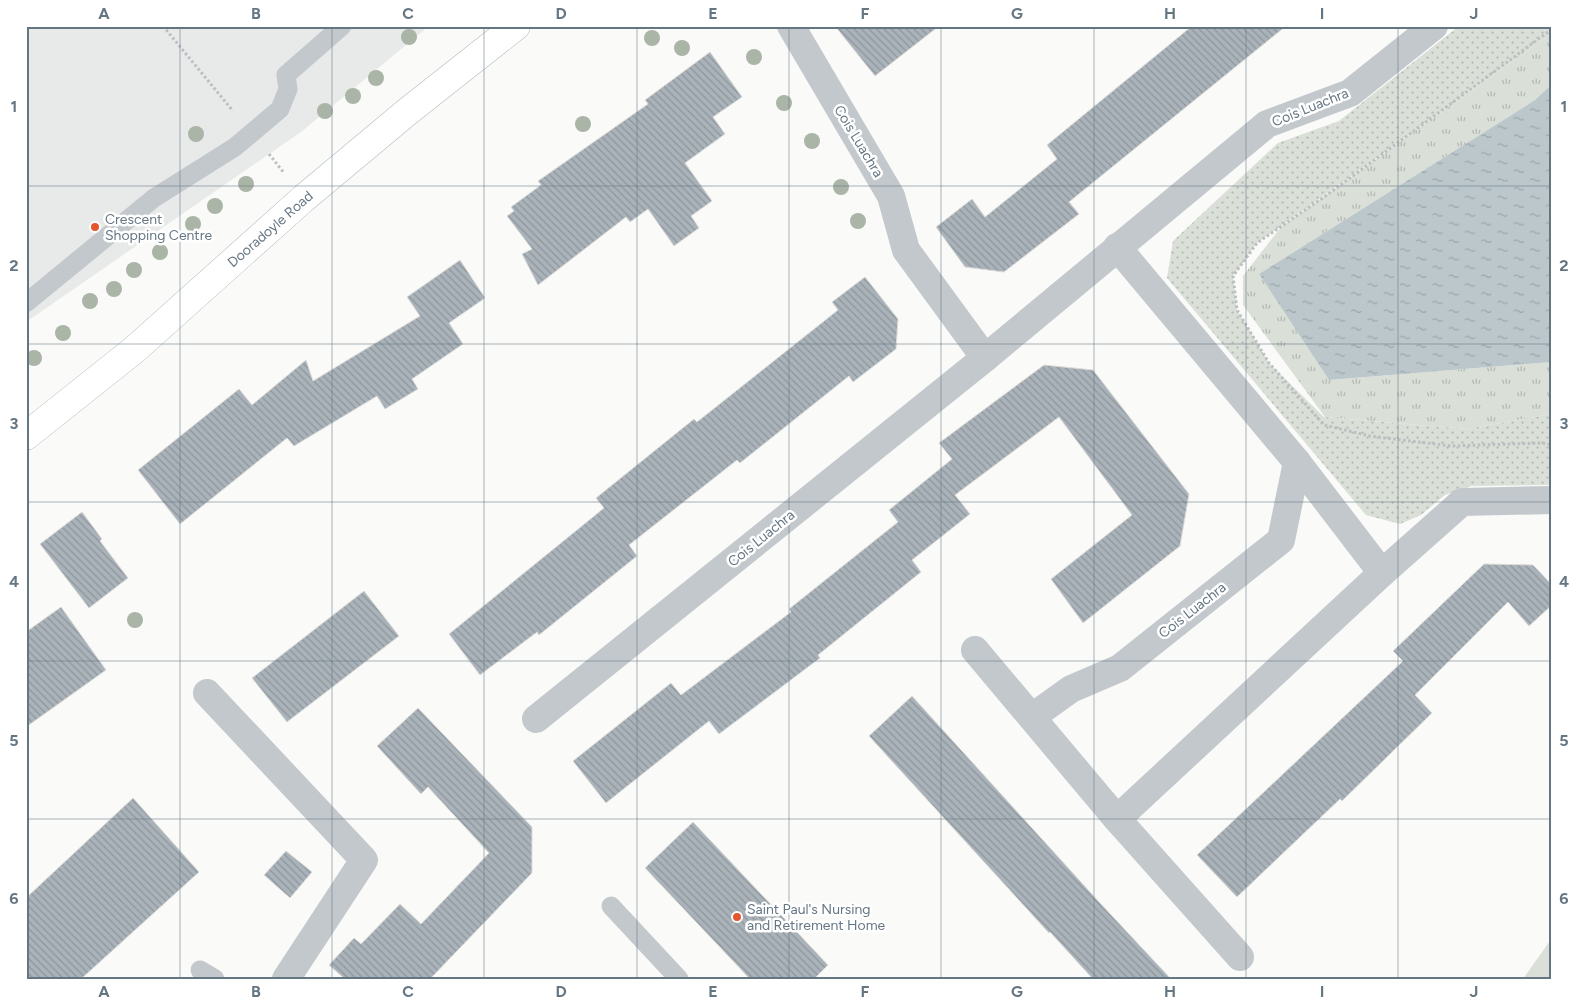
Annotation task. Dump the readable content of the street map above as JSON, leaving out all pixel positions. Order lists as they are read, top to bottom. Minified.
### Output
{"streets":{"main road":["Dooradoyle Road"],"street":["Cois Luachra"]},"places":["Crescent Shopping Centre","Saint Paul's Nursing and Retirement Home"],"grid":{"columns":["A","B","C","D","E","F","G","H","I","J"],"rows":["1","2","3","4","5","6"]}}
